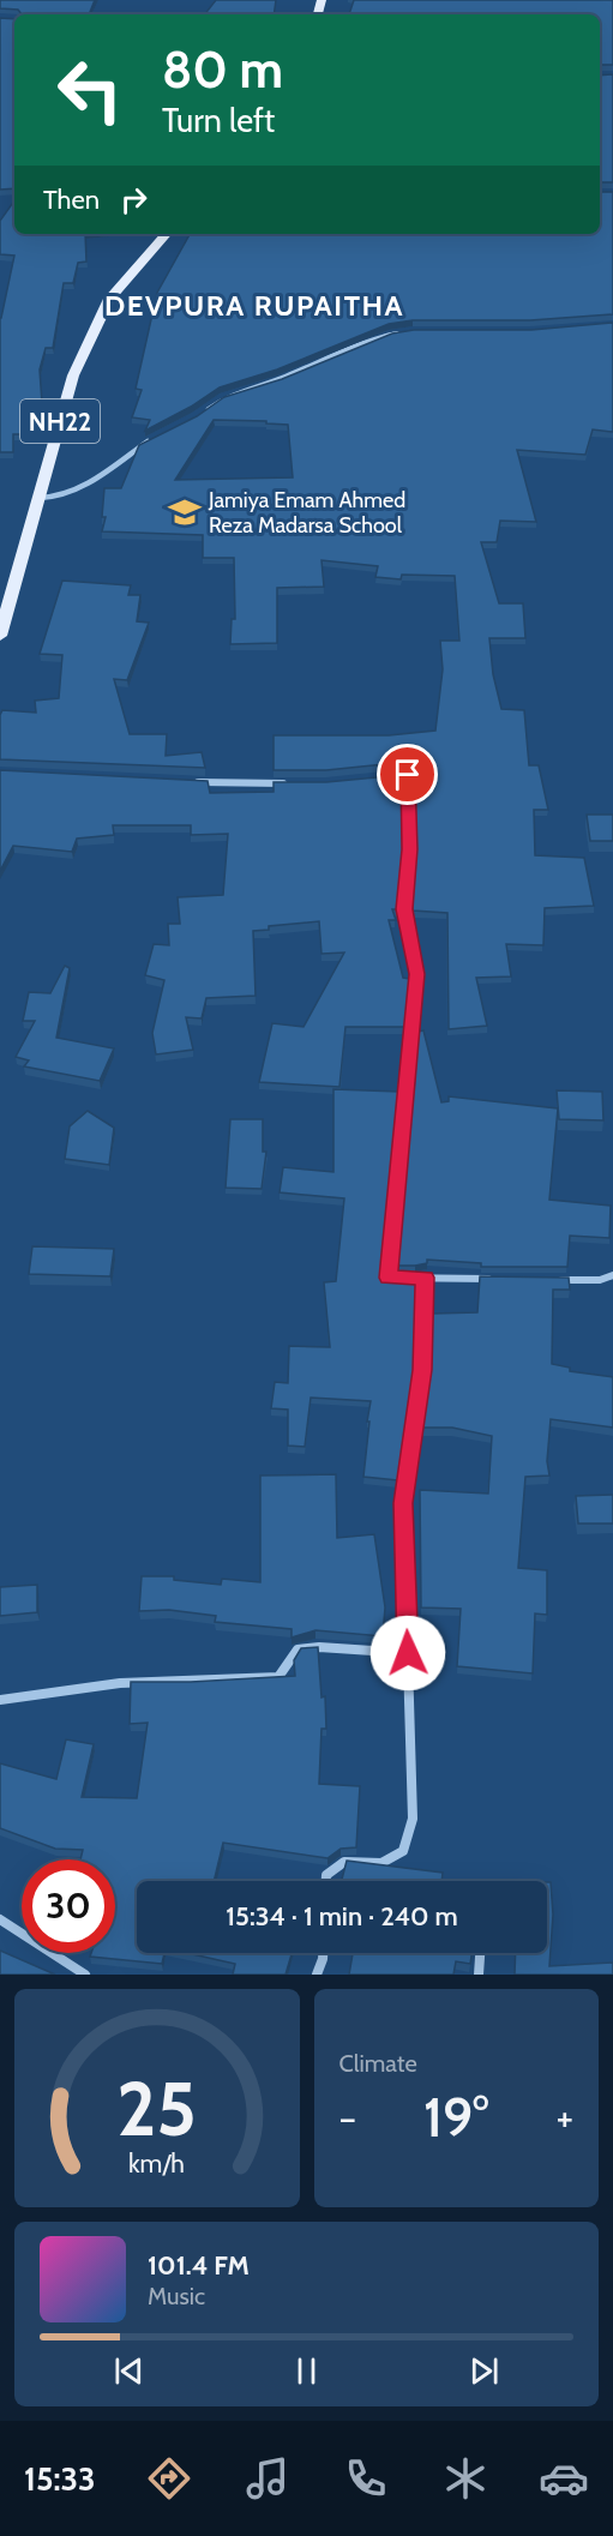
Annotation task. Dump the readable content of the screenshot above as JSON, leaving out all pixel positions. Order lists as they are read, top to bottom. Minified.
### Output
{"streets":{"main road":["NH22"]},"districts":["DEVPURA RUPAITHA"],"places":{"school or university":["Jamiya Emam Ahmed Reza Madarsa School"]},"page":{"turn":["80 m","Turn left"],"then":"Then","limit":"30","trip":"15:34 · 1 min · 240 m","tile":"Climate","heat":["−","19°","+"],"song":["101.4 FM","Music"],"tabs":"15:33","gauge":["25","km/h"]}}
